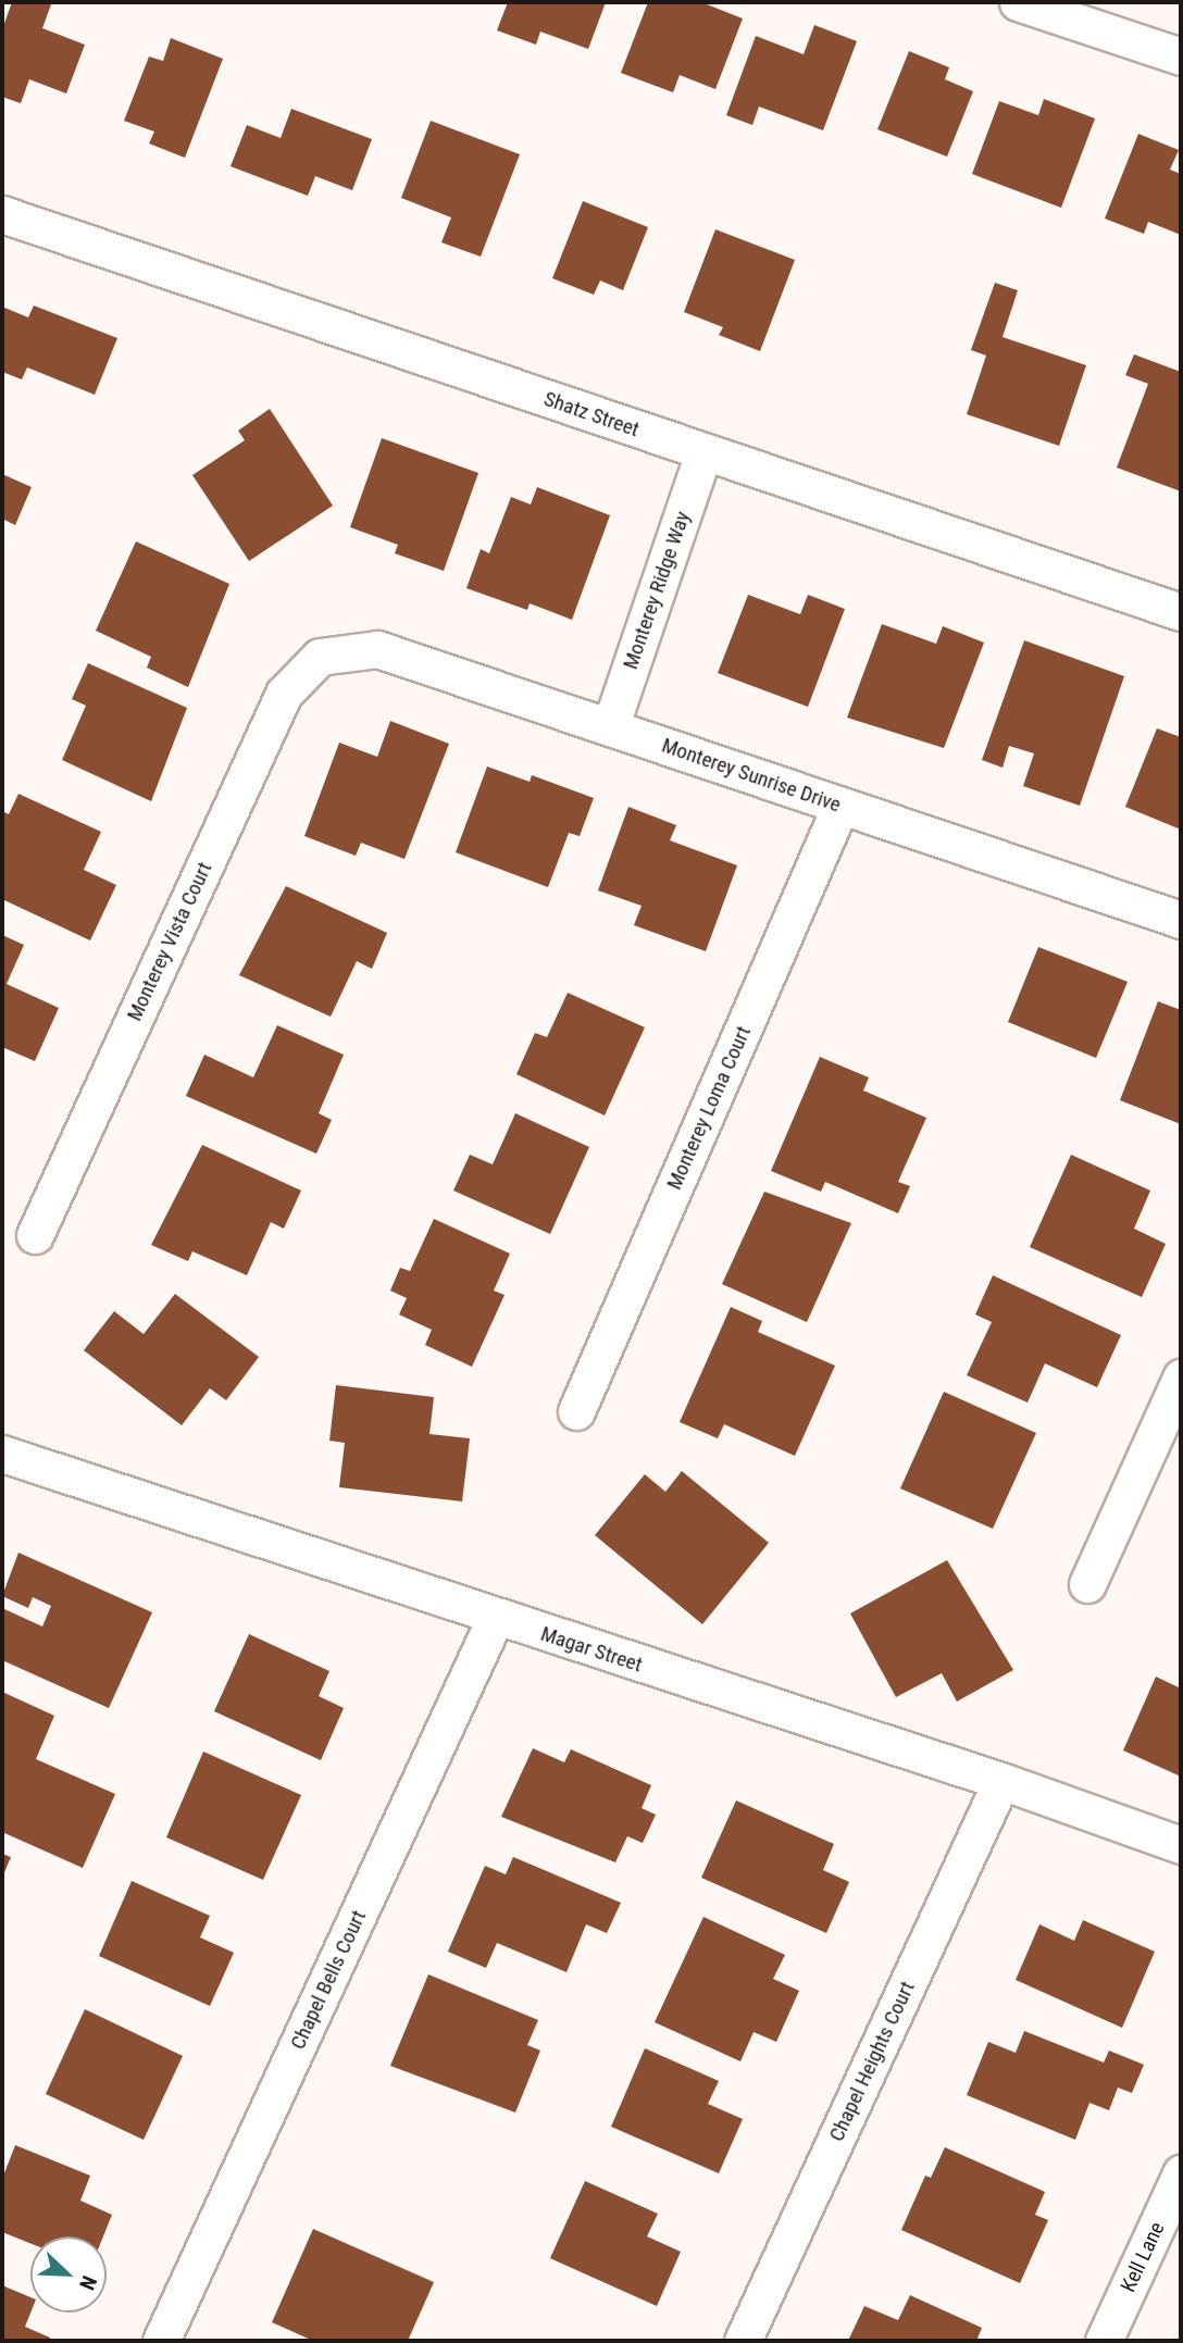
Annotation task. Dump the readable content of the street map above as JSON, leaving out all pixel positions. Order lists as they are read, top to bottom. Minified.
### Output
{"streets":{"street":["Shatz Street","Monterey Ridge Way","Monterey Sunrise Drive","Monterey Vista Court","Monterey Loma Court","Magar Street","Chapel Bells Court","Chapel Heights Court","Kell Lane"]},"crossings":[["Shatz Street","Monterey Ridge Way"],["Monterey Ridge Way","Monterey Sunrise Drive"],["Monterey Sunrise Drive","Monterey Vista Court"],["Monterey Sunrise Drive","Monterey Loma Court"],["Magar Street","Chapel Bells Court"],["Magar Street","Chapel Heights Court"]],"north":"bottom right"}
